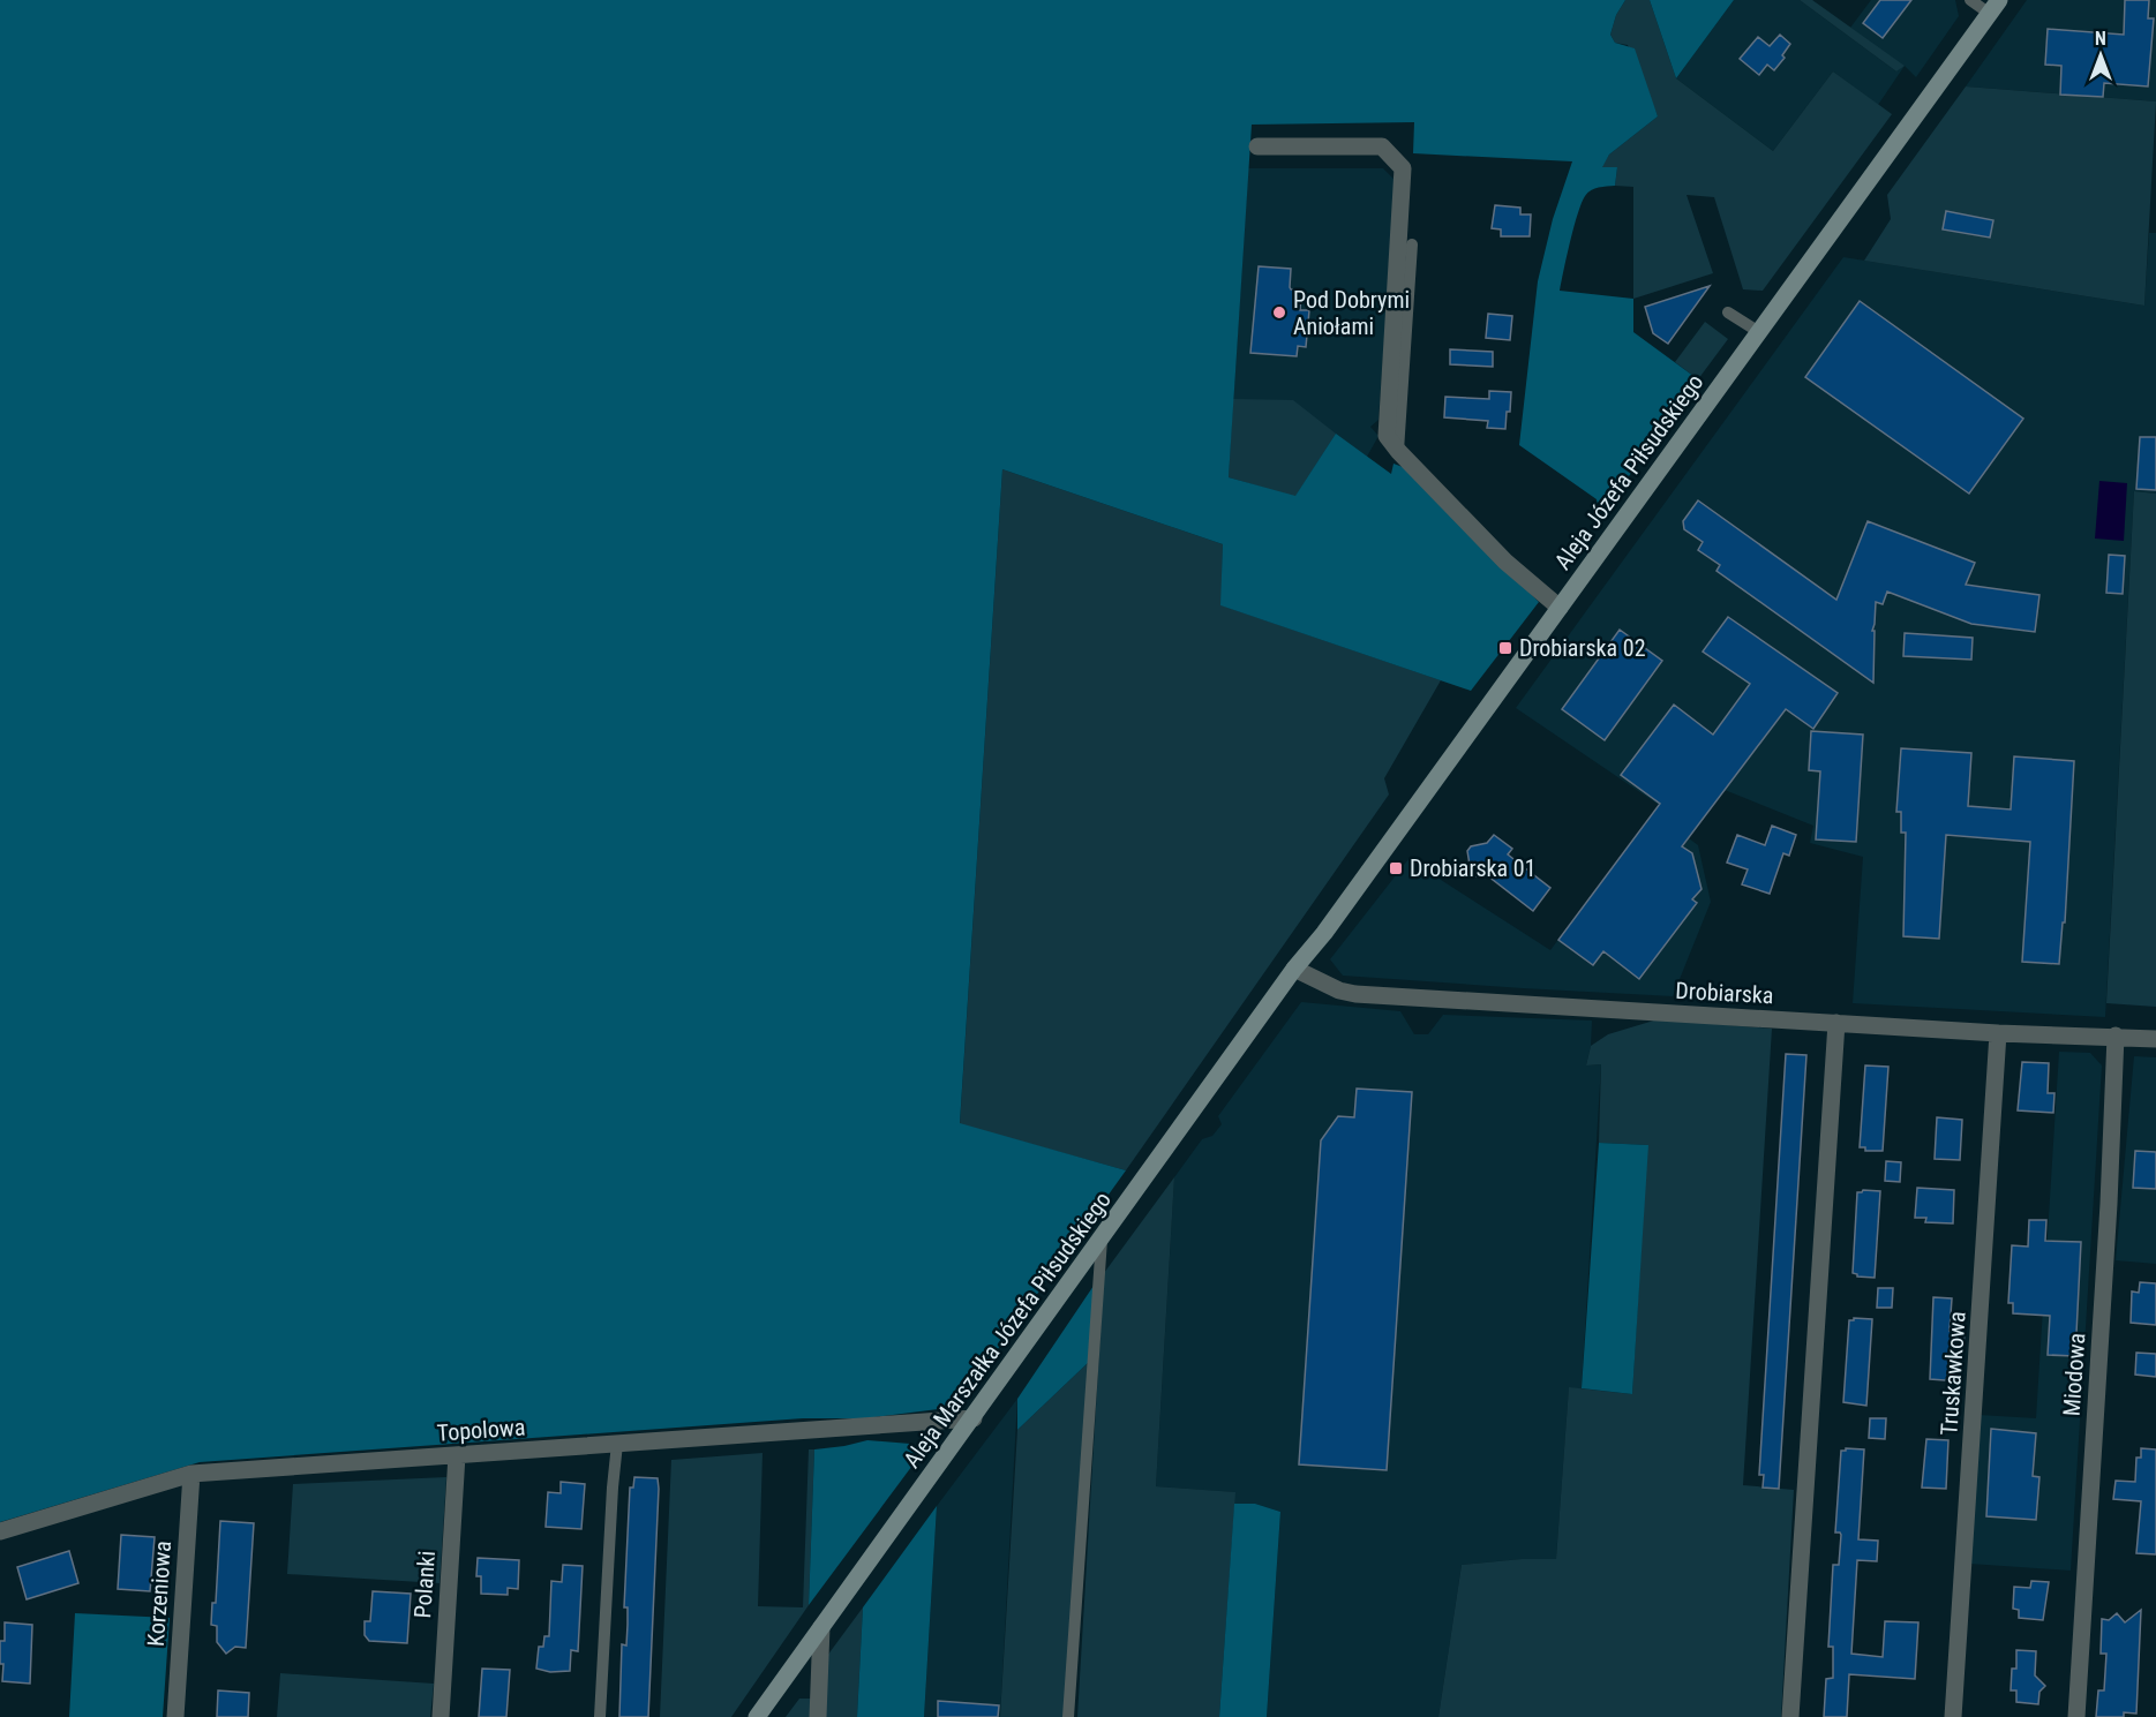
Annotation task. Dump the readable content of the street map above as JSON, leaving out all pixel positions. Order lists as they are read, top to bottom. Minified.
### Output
{"streets":{"main road":["Aleja Józefa Piłsudskiego","Aleja Marszałka Józefa Piłsudskiego"],"street":["Drobiarska","Truskawkowa","Miodowa","Topolowa","Polanki","Korzeniowa"]},"crossings":[["Aleja Józefa Piłsudskiego","Drobiarska"],["Aleja Józefa Piłsudskiego","Aleja Marszałka Józefa Piłsudskiego"],["Drobiarska","Aleja Marszałka Józefa Piłsudskiego"],["Drobiarska","Truskawkowa"],["Drobiarska","Miodowa"],["Aleja Marszałka Józefa Piłsudskiego","Topolowa"],["Topolowa","Polanki"],["Topolowa","Korzeniowa"]],"places":{"other":["Pod Dobrymi Aniołami"],"transit":["Drobiarska 02","Drobiarska 01"]},"north":"top"}
